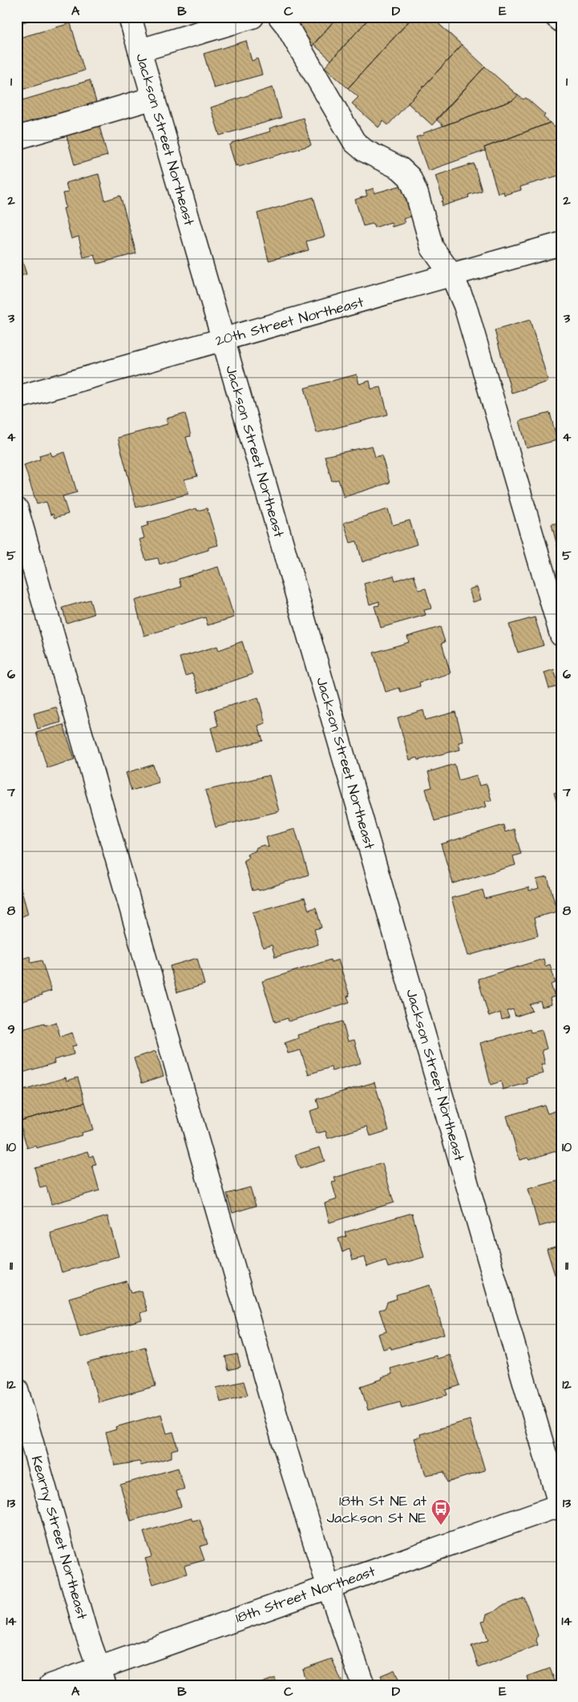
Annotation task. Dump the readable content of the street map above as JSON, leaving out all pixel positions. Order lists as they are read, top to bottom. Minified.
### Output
{"streets":{"street":["Jackson Street Northeast","20th Street Northeast","Kearny Street Northeast","18th Street Northeast"]},"crossings":[["Jackson Street Northeast","20th Street Northeast"],["Jackson Street Northeast","18th Street Northeast"],["Kearny Street Northeast","18th Street Northeast"]],"places":{"bus stop":["18th St NE at Jackson St NE"]},"grid":{"columns":["A","B","C","D","E"],"rows":["1","2","3","4","5","6","7","8","9","10","11","12","13","14"]}}
